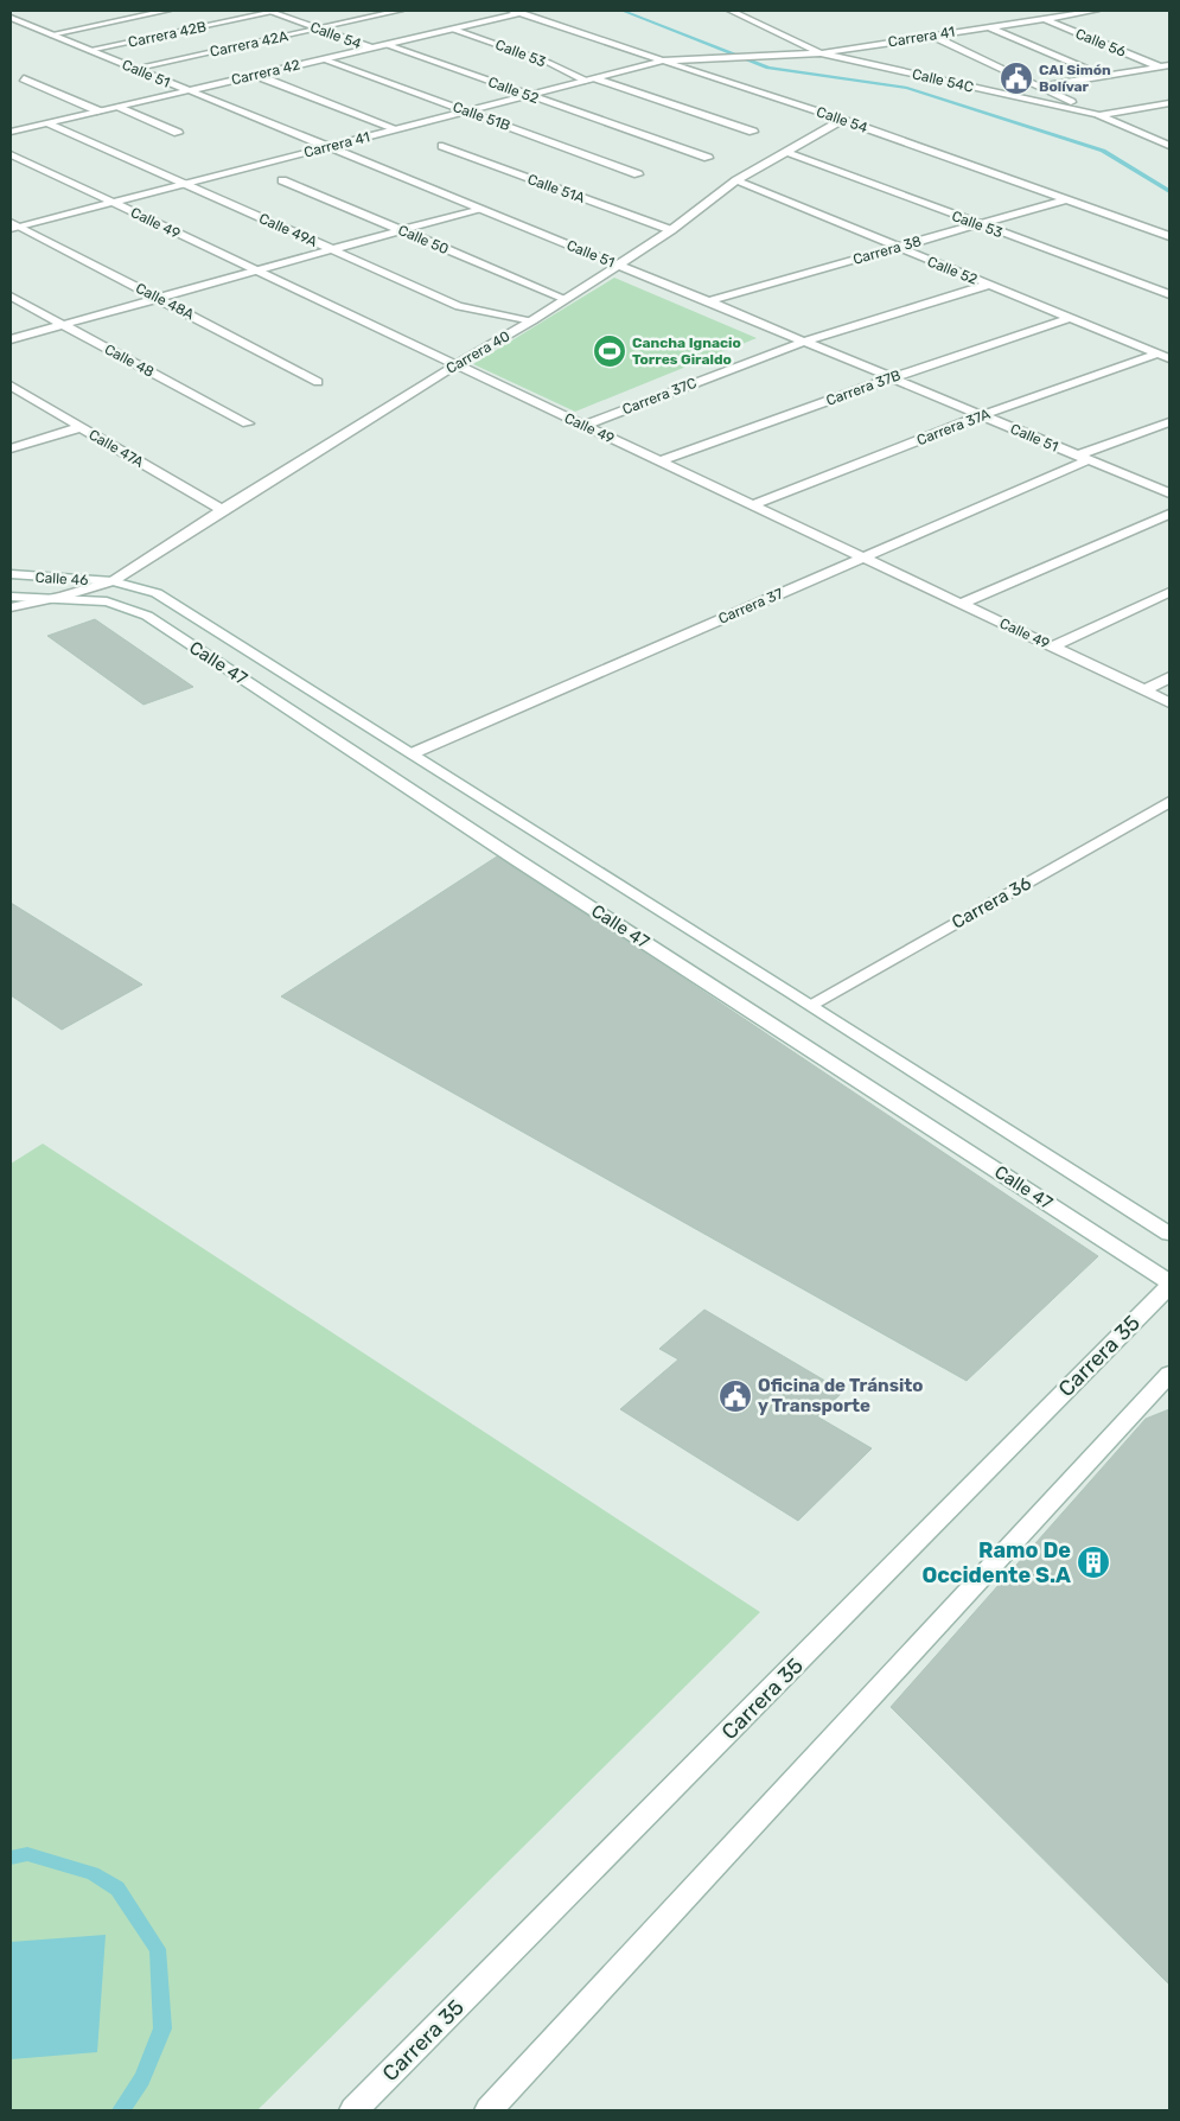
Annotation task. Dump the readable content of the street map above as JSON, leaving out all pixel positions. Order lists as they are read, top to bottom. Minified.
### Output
{"streets":{"street":["Carrera 42B","Calle 54","Carrera 41","Calle 56","Carrera 42A","Calle 53","Carrera 42","Calle 51","Calle 54C","Calle 52","Calle 51B","Calle 51A","Calle 49","Calle 49A","Calle 50","Carrera 38","Calle 48A","Carrera 40","Calle 48","Carrera 37B","Carrera 37C","Carrera 37A","Calle 47A","Calle 46","Carrera 37","Calle 47","Carrera 36","Carrera 35"]},"crossings":[["Carrera 42B","Calle 54"],["Carrera 42B","Calle 51"],["Calle 54","Carrera 41"],["Calle 54","Carrera 42A"],["Calle 54","Carrera 42"],["Calle 54","Carrera 38"],["Calle 54","Carrera 40"],["Carrera 41","Calle 56"],["Carrera 41","Calle 53"],["Carrera 41","Calle 51"],["Carrera 41","Calle 54C"],["Carrera 41","Calle 52"],["Carrera 41","Calle 51B"],["Carrera 41","Calle 49"],["Carrera 41","Calle 49A"],["Carrera 41","Calle 48A"],["Carrera 42A","Calle 51"],["Calle 53","Carrera 42"],["Calle 53","Carrera 38"],["Calle 53","Carrera 40"],["Carrera 42","Calle 51"],["Carrera 42","Calle 52"],["Carrera 42","Calle 51B"],["Carrera 42","Calle 49A"],["Calle 51","Carrera 38"],["Calle 51","Carrera 40"],["Calle 51","Carrera 37B"],["Calle 51","Carrera 37C"],["Calle 51","Carrera 37A"],["Calle 51","Carrera 37"],["Calle 52","Carrera 38"],["Calle 52","Carrera 40"],["Calle 52","Carrera 37B"],["Calle 52","Carrera 37C"],["Calle 52","Carrera 37A"],["Calle 51A","Carrera 40"],["Calle 49","Carrera 40"],["Calle 49","Carrera 37B"],["Calle 49","Carrera 37C"],["Calle 49","Carrera 37A"],["Calle 49","Carrera 37"],["Calle 49A","Carrera 40"],["Calle 50","Carrera 40"],["Carrera 40","Calle 47A"],["Carrera 40","Calle 46"],["Carrera 40","Calle 47"],["Calle 46","Calle 47"],["Carrera 37","Calle 47"],["Calle 47","Carrera 36"],["Calle 47","Carrera 35"]],"places":{"public building":["CAI Simón Bolívar","Oficina de Tránsito y Transporte"],"sports":["Cancha Ignacio Torres Giraldo"],"building":["Ramo De Occidente S.A"]}}
